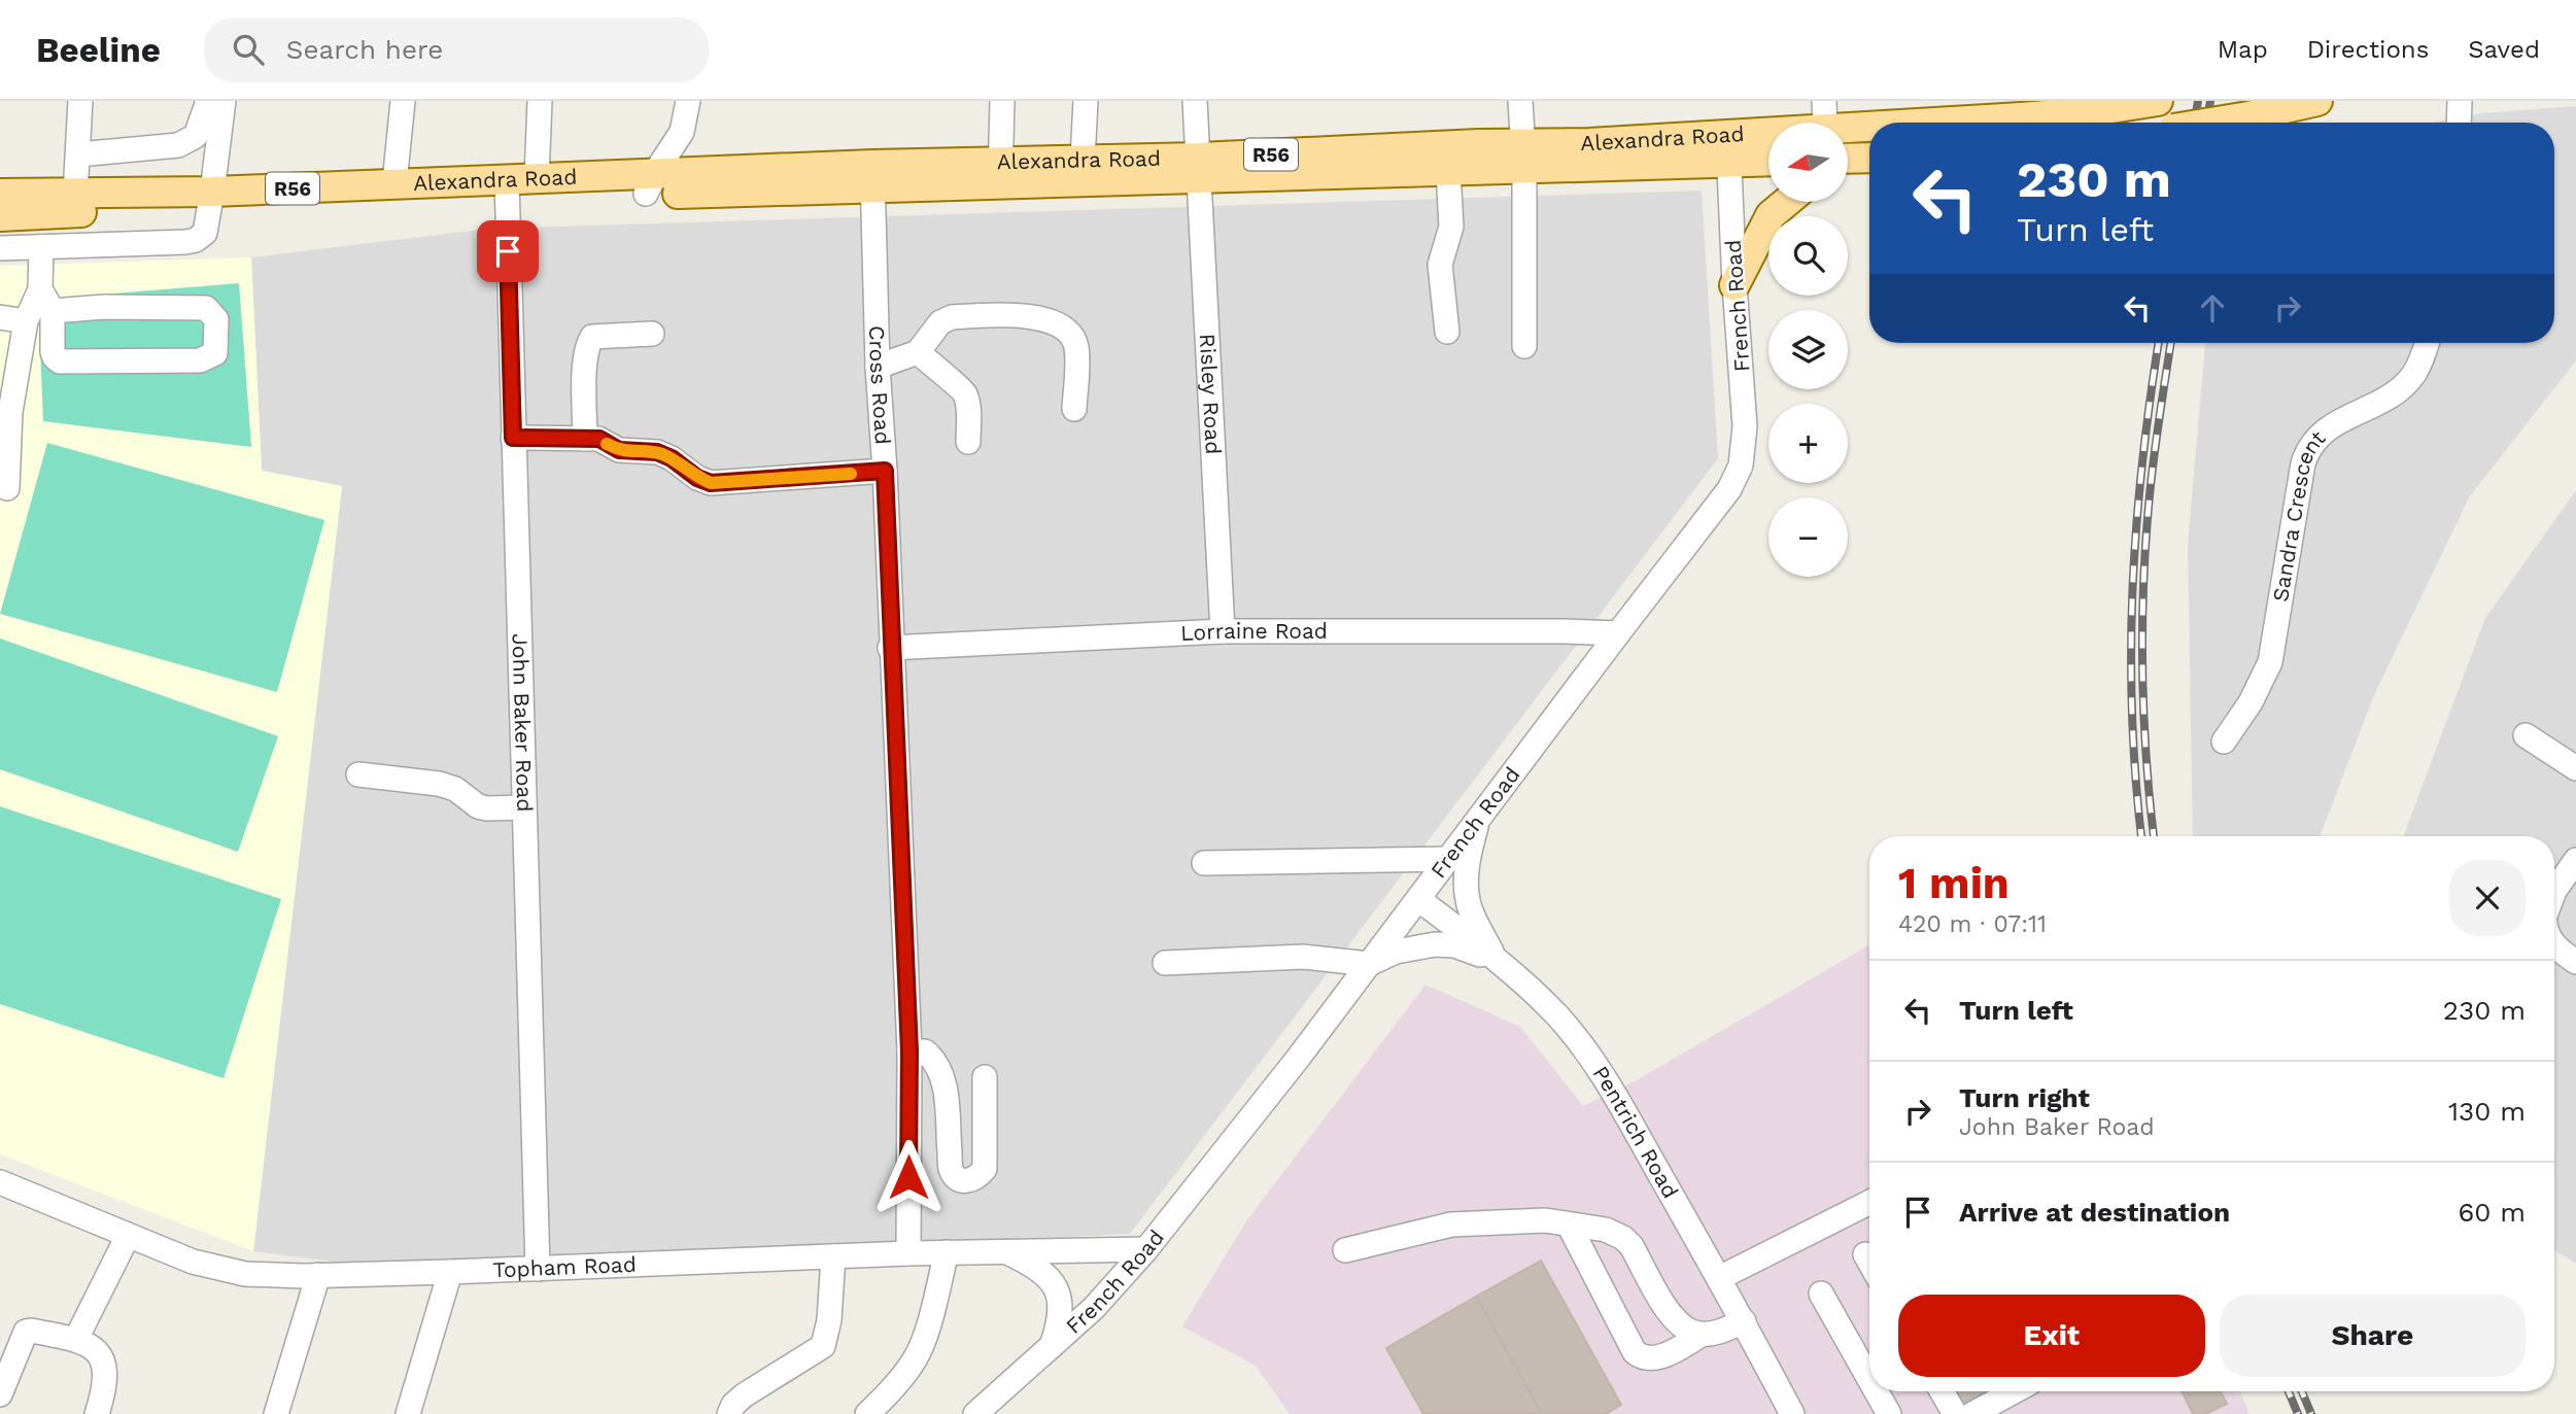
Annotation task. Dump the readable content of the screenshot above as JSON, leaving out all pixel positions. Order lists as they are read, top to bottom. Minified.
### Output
{"streets":{"main road":["Alexandra Road","R56"],"street":["French Road","Cross Road","Risley Road","Sandra Crescent","Lorraine Road","John Baker Road","Pentrich Road","Topham Road"]},"crossings":[["Alexandra Road","French Road"],["Alexandra Road","Cross Road"],["Alexandra Road","Risley Road"],["Alexandra Road","John Baker Road"],["French Road","Lorraine Road"],["French Road","Pentrich Road"],["French Road","Topham Road"],["Cross Road","Lorraine Road"],["Cross Road","Topham Road"],["Risley Road","Lorraine Road"],["John Baker Road","Topham Road"]],"north":"left","page":{"header":"Beeline","search":"Search here","nav":["Map","Directions","Saved"],"map_buttons":["+","−"],"turn":["230 m","Turn left"],"heading":["1 min","420 m · 07:11"],"list":[{"name":"Turn left","value":"230 m"},{"name":"Turn right","note":"John Baker Road","value":"130 m"},{"name":"Arrive at destination","value":"60 m"}],"buttons":["Exit","Share"]}}
